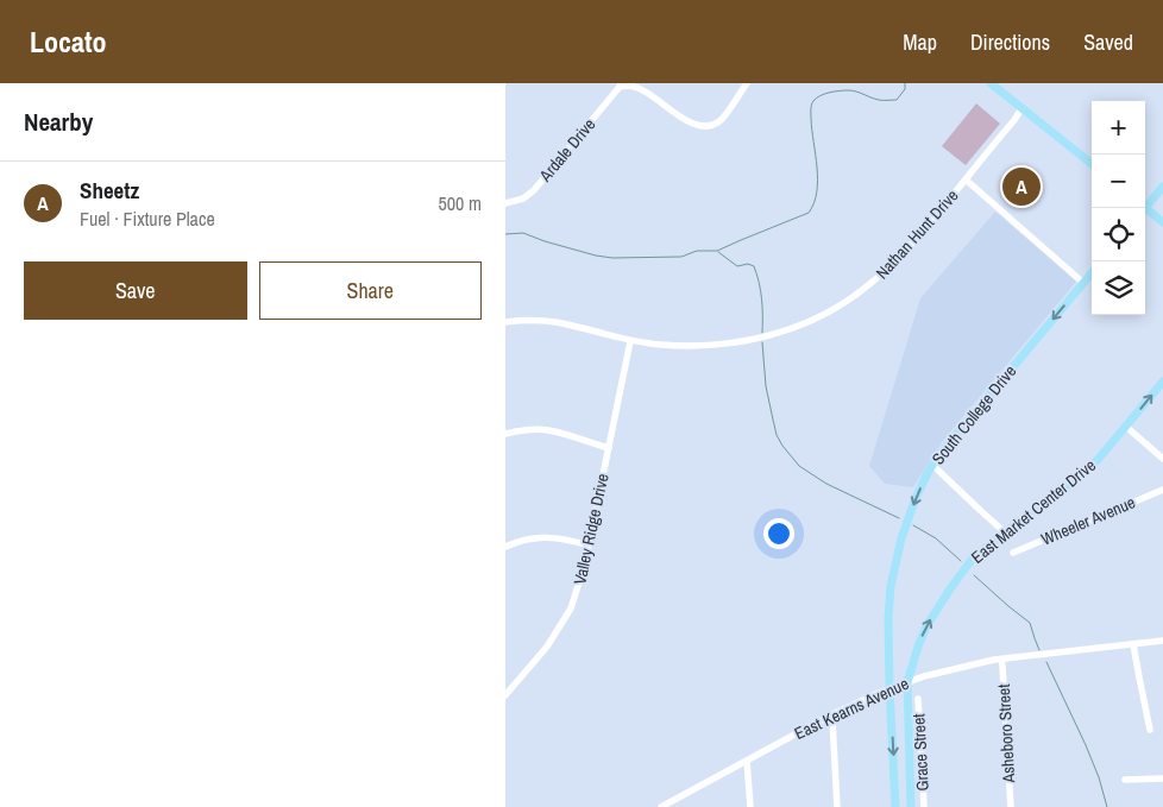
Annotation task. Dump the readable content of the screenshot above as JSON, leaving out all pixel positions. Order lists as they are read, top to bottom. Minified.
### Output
{"streets":{"main road":["South College Drive","East Market Center Drive"],"street":["Ardale Drive","Nathan Hunt Drive","Wheeler Avenue","Valley Ridge Drive","East Kearns Avenue","Asheboro Street","Grace Street"]},"crossings":[["Nathan Hunt Drive","Valley Ridge Drive"],["South College Drive","East Kearns Avenue"],["East Market Center Drive","East Kearns Avenue"],["East Kearns Avenue","Asheboro Street"]],"one_way":["South College Drive","East Market Center Drive"],"page":{"header":"Locato","nav":["Map","Directions","Saved"],"heading":"Nearby","map_buttons":["+","−"],"list":[{"mark":"A","name":"Sheetz","note":"Fuel · Fixture Place","value":"500 m"}],"pins":"A","buttons":["Save","Share"]}}
